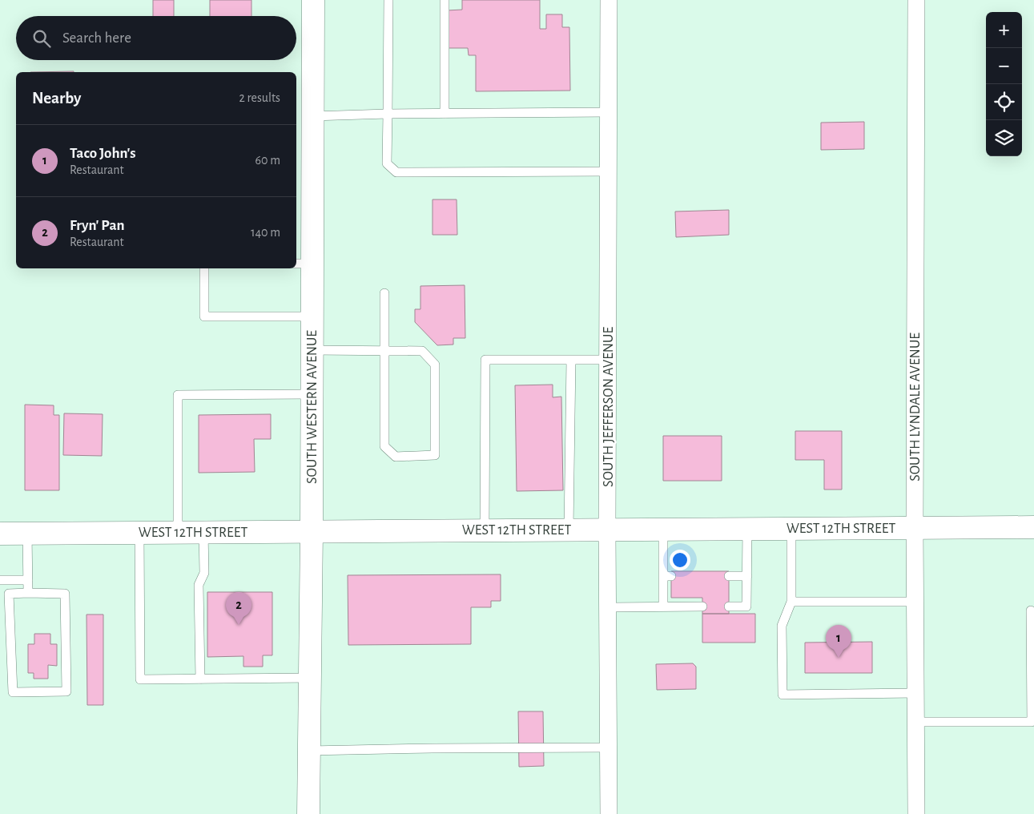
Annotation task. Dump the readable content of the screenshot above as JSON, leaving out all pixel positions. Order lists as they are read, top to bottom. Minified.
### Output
{"streets":{"main road":["SOUTH WESTERN AVENUE","WEST 12TH STREET"],"street":["SOUTH JEFFERSON AVENUE","SOUTH LYNDALE AVENUE"]},"crossings":[["SOUTH WESTERN AVENUE","WEST 12TH STREET"],["SOUTH JEFFERSON AVENUE","WEST 12TH STREET"],["SOUTH LYNDALE AVENUE","WEST 12TH STREET"]],"page":{"map_buttons":["+","−"],"search":"Search here","heading":["Nearby","2 results"],"list":[{"mark":"1","name":"Taco John's","note":"Restaurant","value":"60 m"},{"mark":"2","name":"Fryn' Pan","note":"Restaurant","value":"140 m"}],"pins":["2","1"]}}
